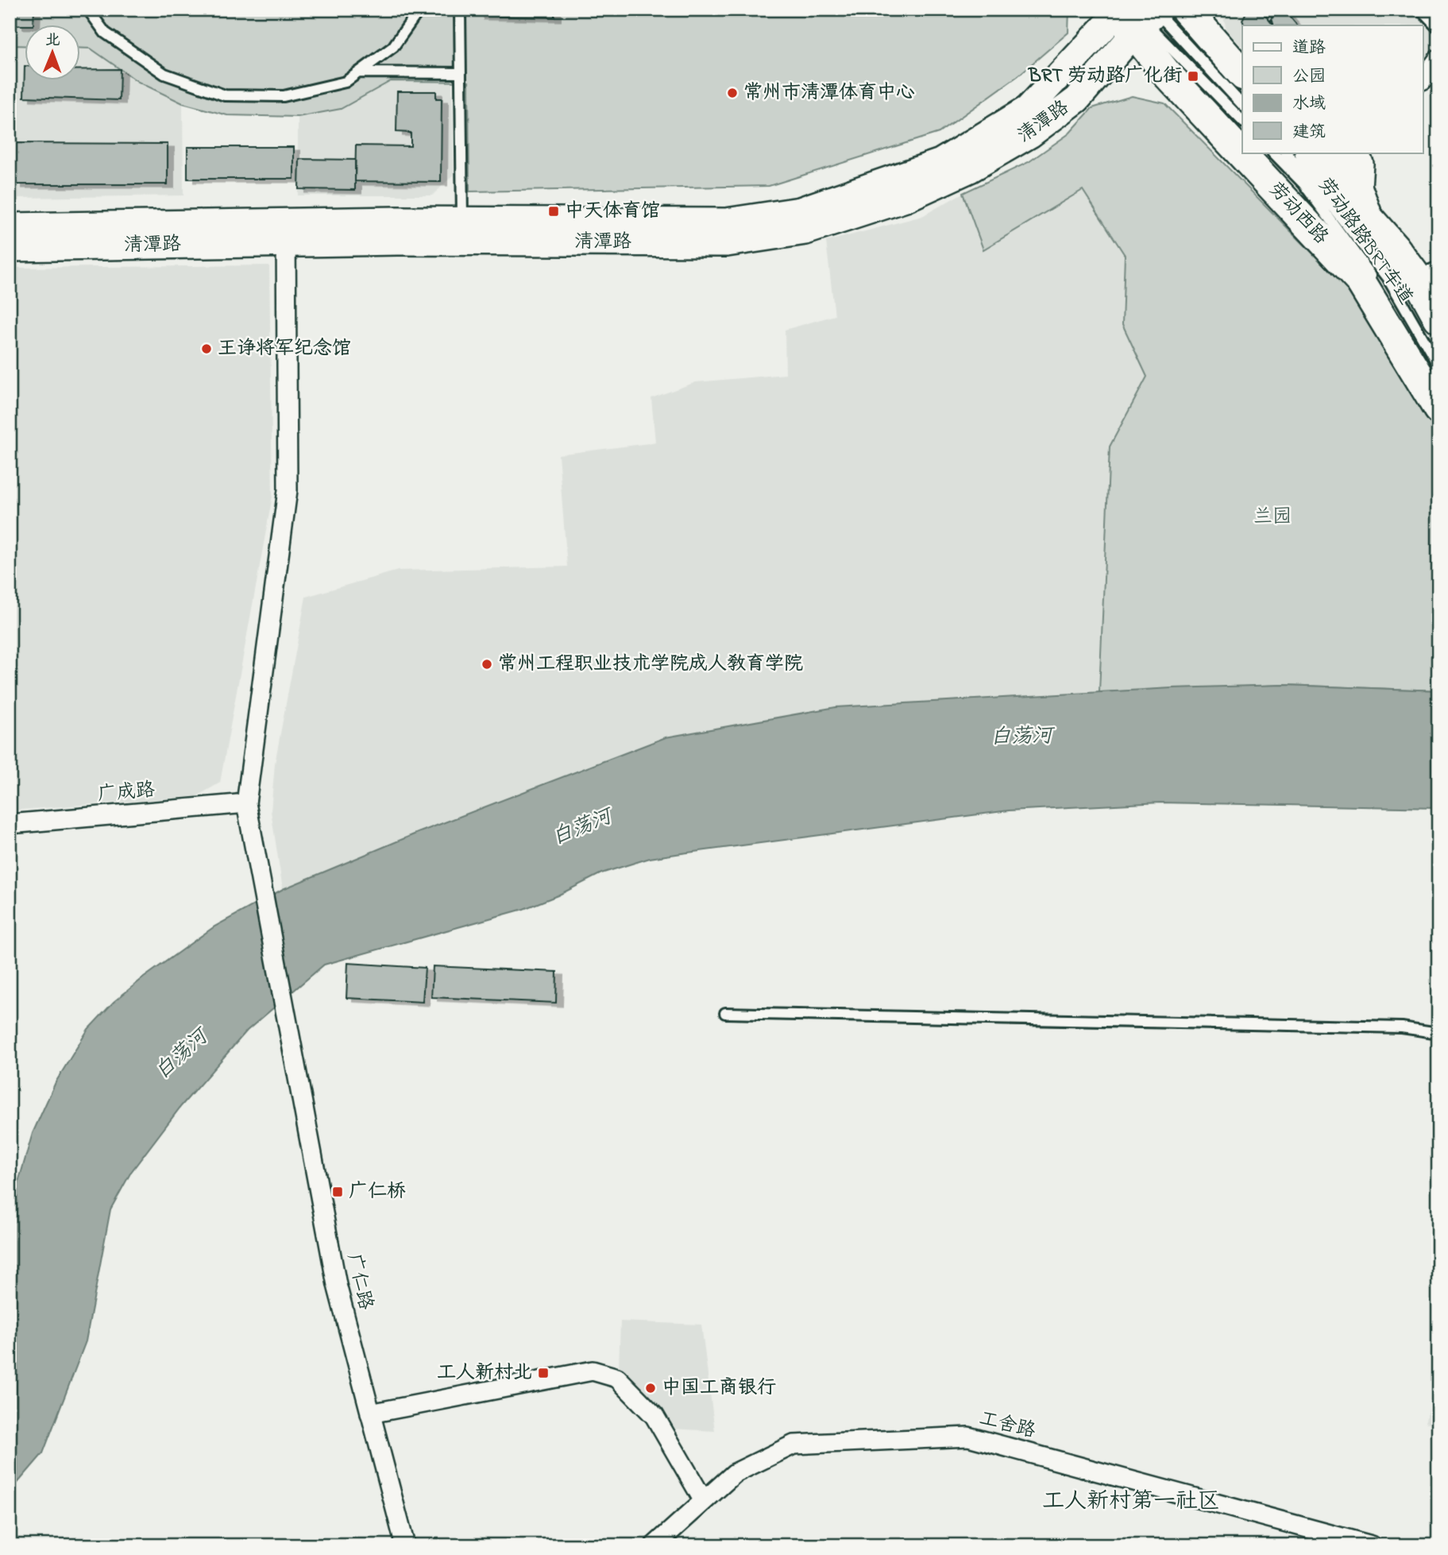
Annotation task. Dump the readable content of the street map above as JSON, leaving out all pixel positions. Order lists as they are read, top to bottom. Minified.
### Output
{"streets":{"main road":["清潭路","劳动西路"],"street":["广成路","广仁路","工舍路"],"lane":["劳动路路BRT车道"]},"crossings":[["清潭路","劳动西路"],["广成路","广仁路"]],"districts":["工人新村第一社区"],"water":["白荡河"],"parks":["兰园"],"places":{"transit":["BRT 劳动路广化街","中天体育馆","广仁桥","工人新村北"],"other":["常州市清潭体育中心","王诤将军纪念馆","常州工程职业技术学院成人教育学院","中国工商银行"]},"legend":["道路","公园","水域","建筑"],"north":"top"}
